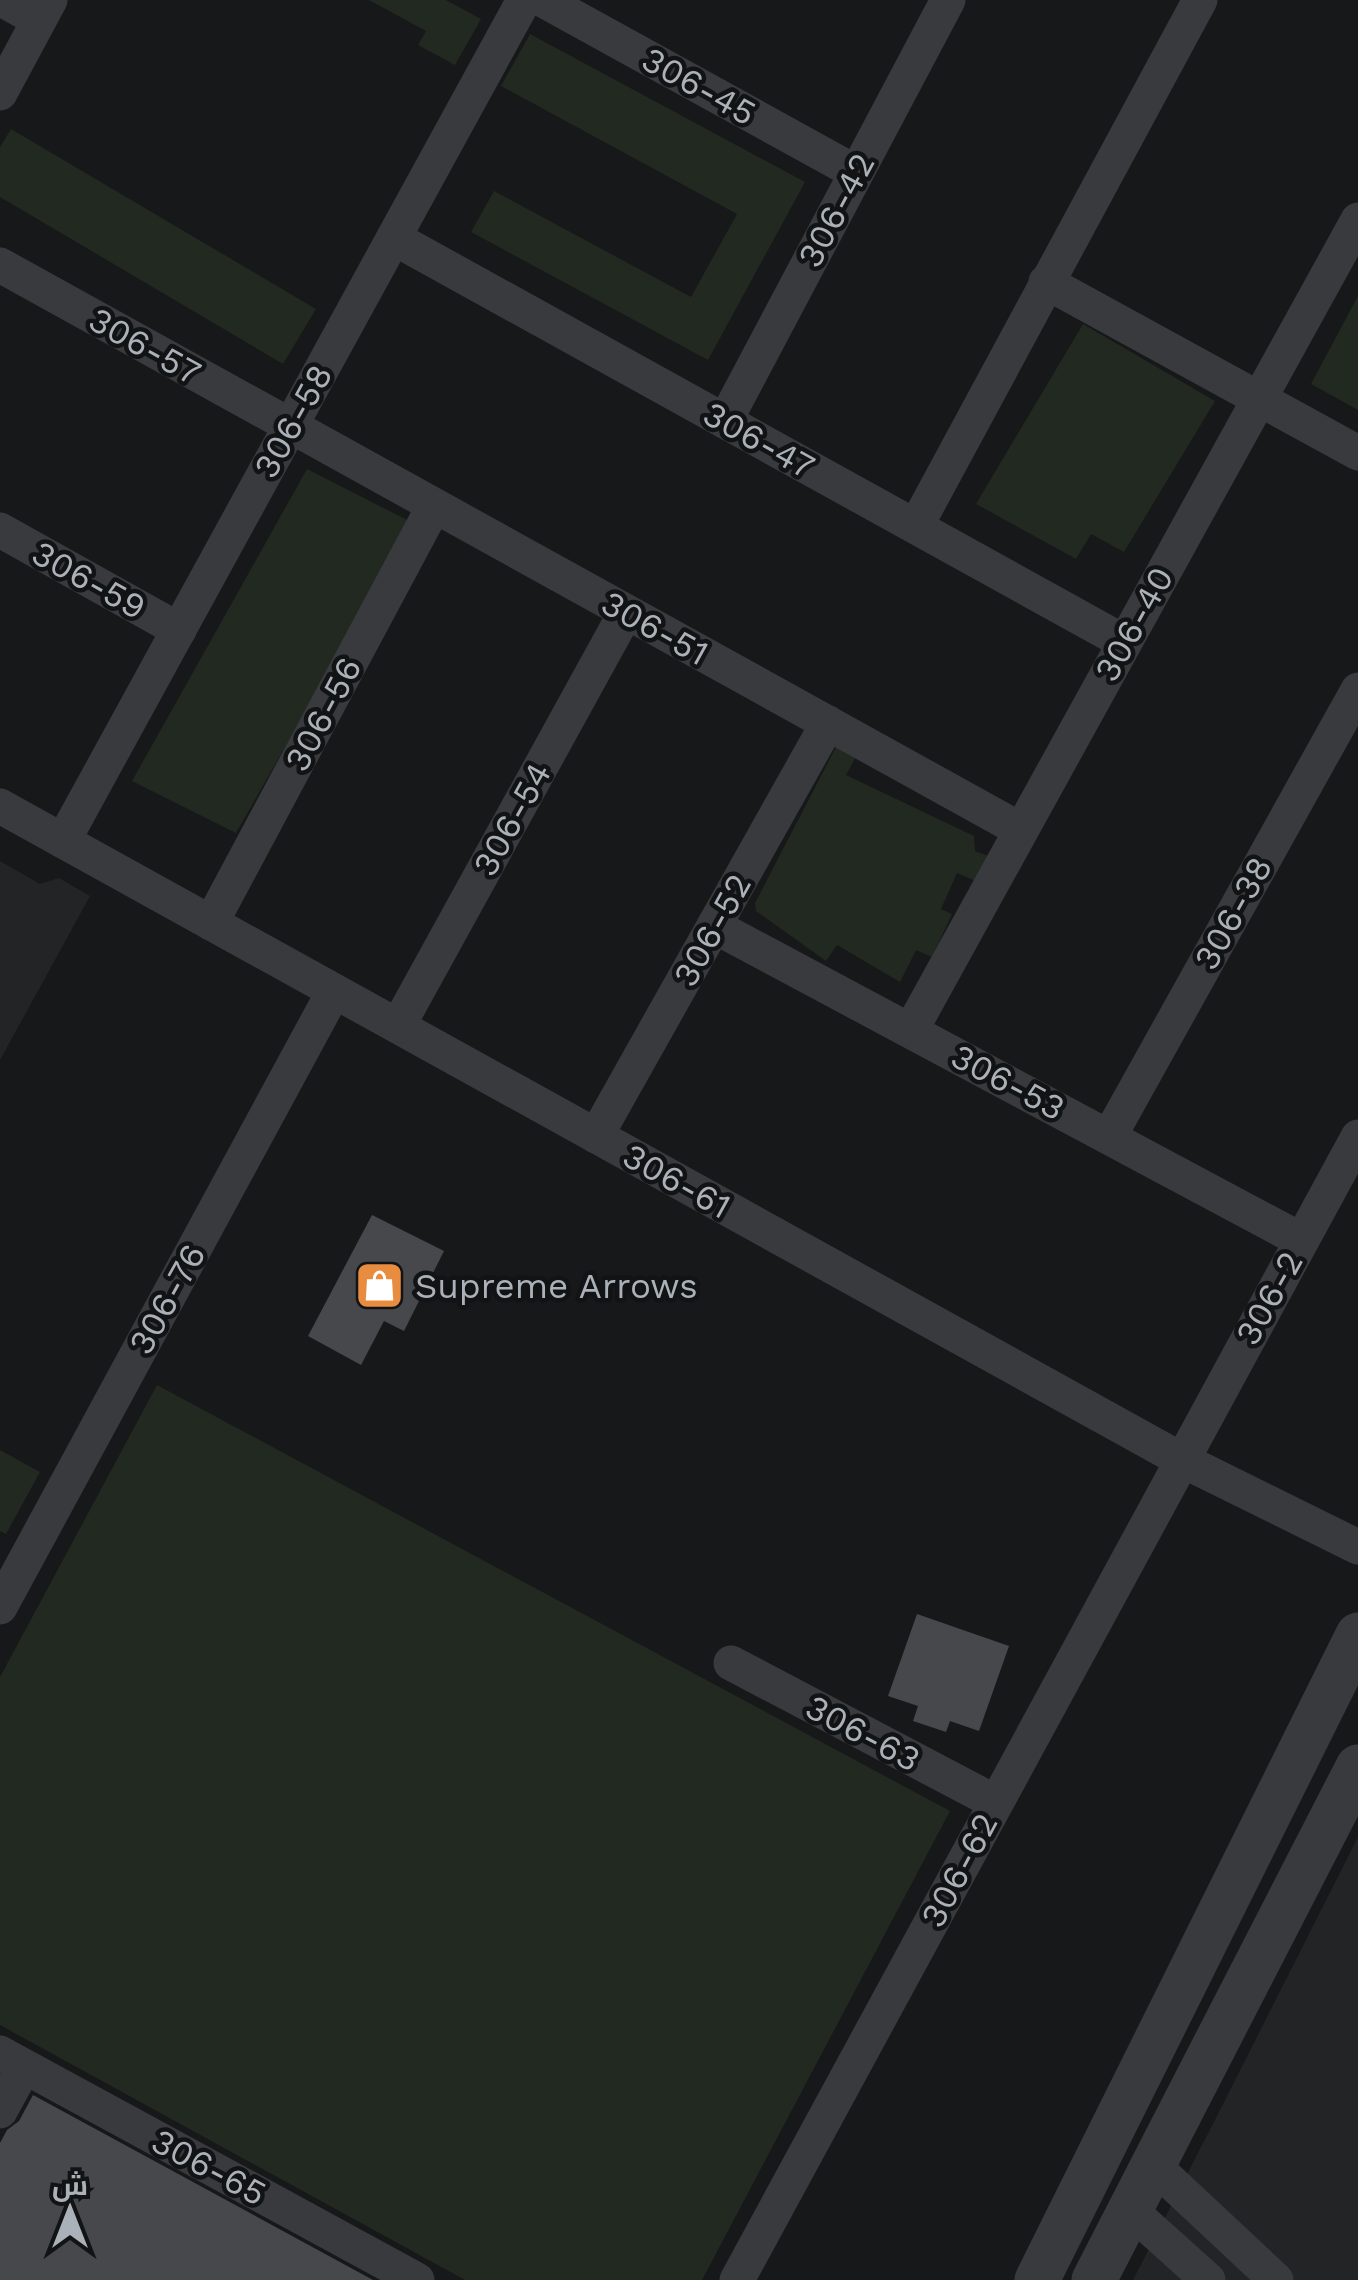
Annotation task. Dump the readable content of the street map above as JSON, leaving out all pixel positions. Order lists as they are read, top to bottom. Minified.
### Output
{"streets":{"street":["306-45","306-42","306-57","306-58","306-47","306-59","306-40","306-51","306-56","306-54","306-38","306-52","306-53","306-61","306-2","306-76","306-63","306-62","306-65"]},"crossings":[["306-45","306-42"],["306-42","306-47"],["306-57","306-58"],["306-57","306-51"],["306-58","306-47"],["306-58","306-59"],["306-58","306-51"],["306-58","306-61"],["306-47","306-40"],["306-40","306-51"],["306-40","306-53"],["306-51","306-56"],["306-51","306-54"],["306-51","306-52"],["306-56","306-61"],["306-54","306-61"],["306-38","306-53"],["306-52","306-53"],["306-52","306-61"],["306-53","306-2"],["306-61","306-2"],["306-61","306-76"],["306-61","306-62"],["306-2","306-62"],["306-63","306-62"]],"places":{"shop":["Supreme Arrows"]},"north":"top"}
